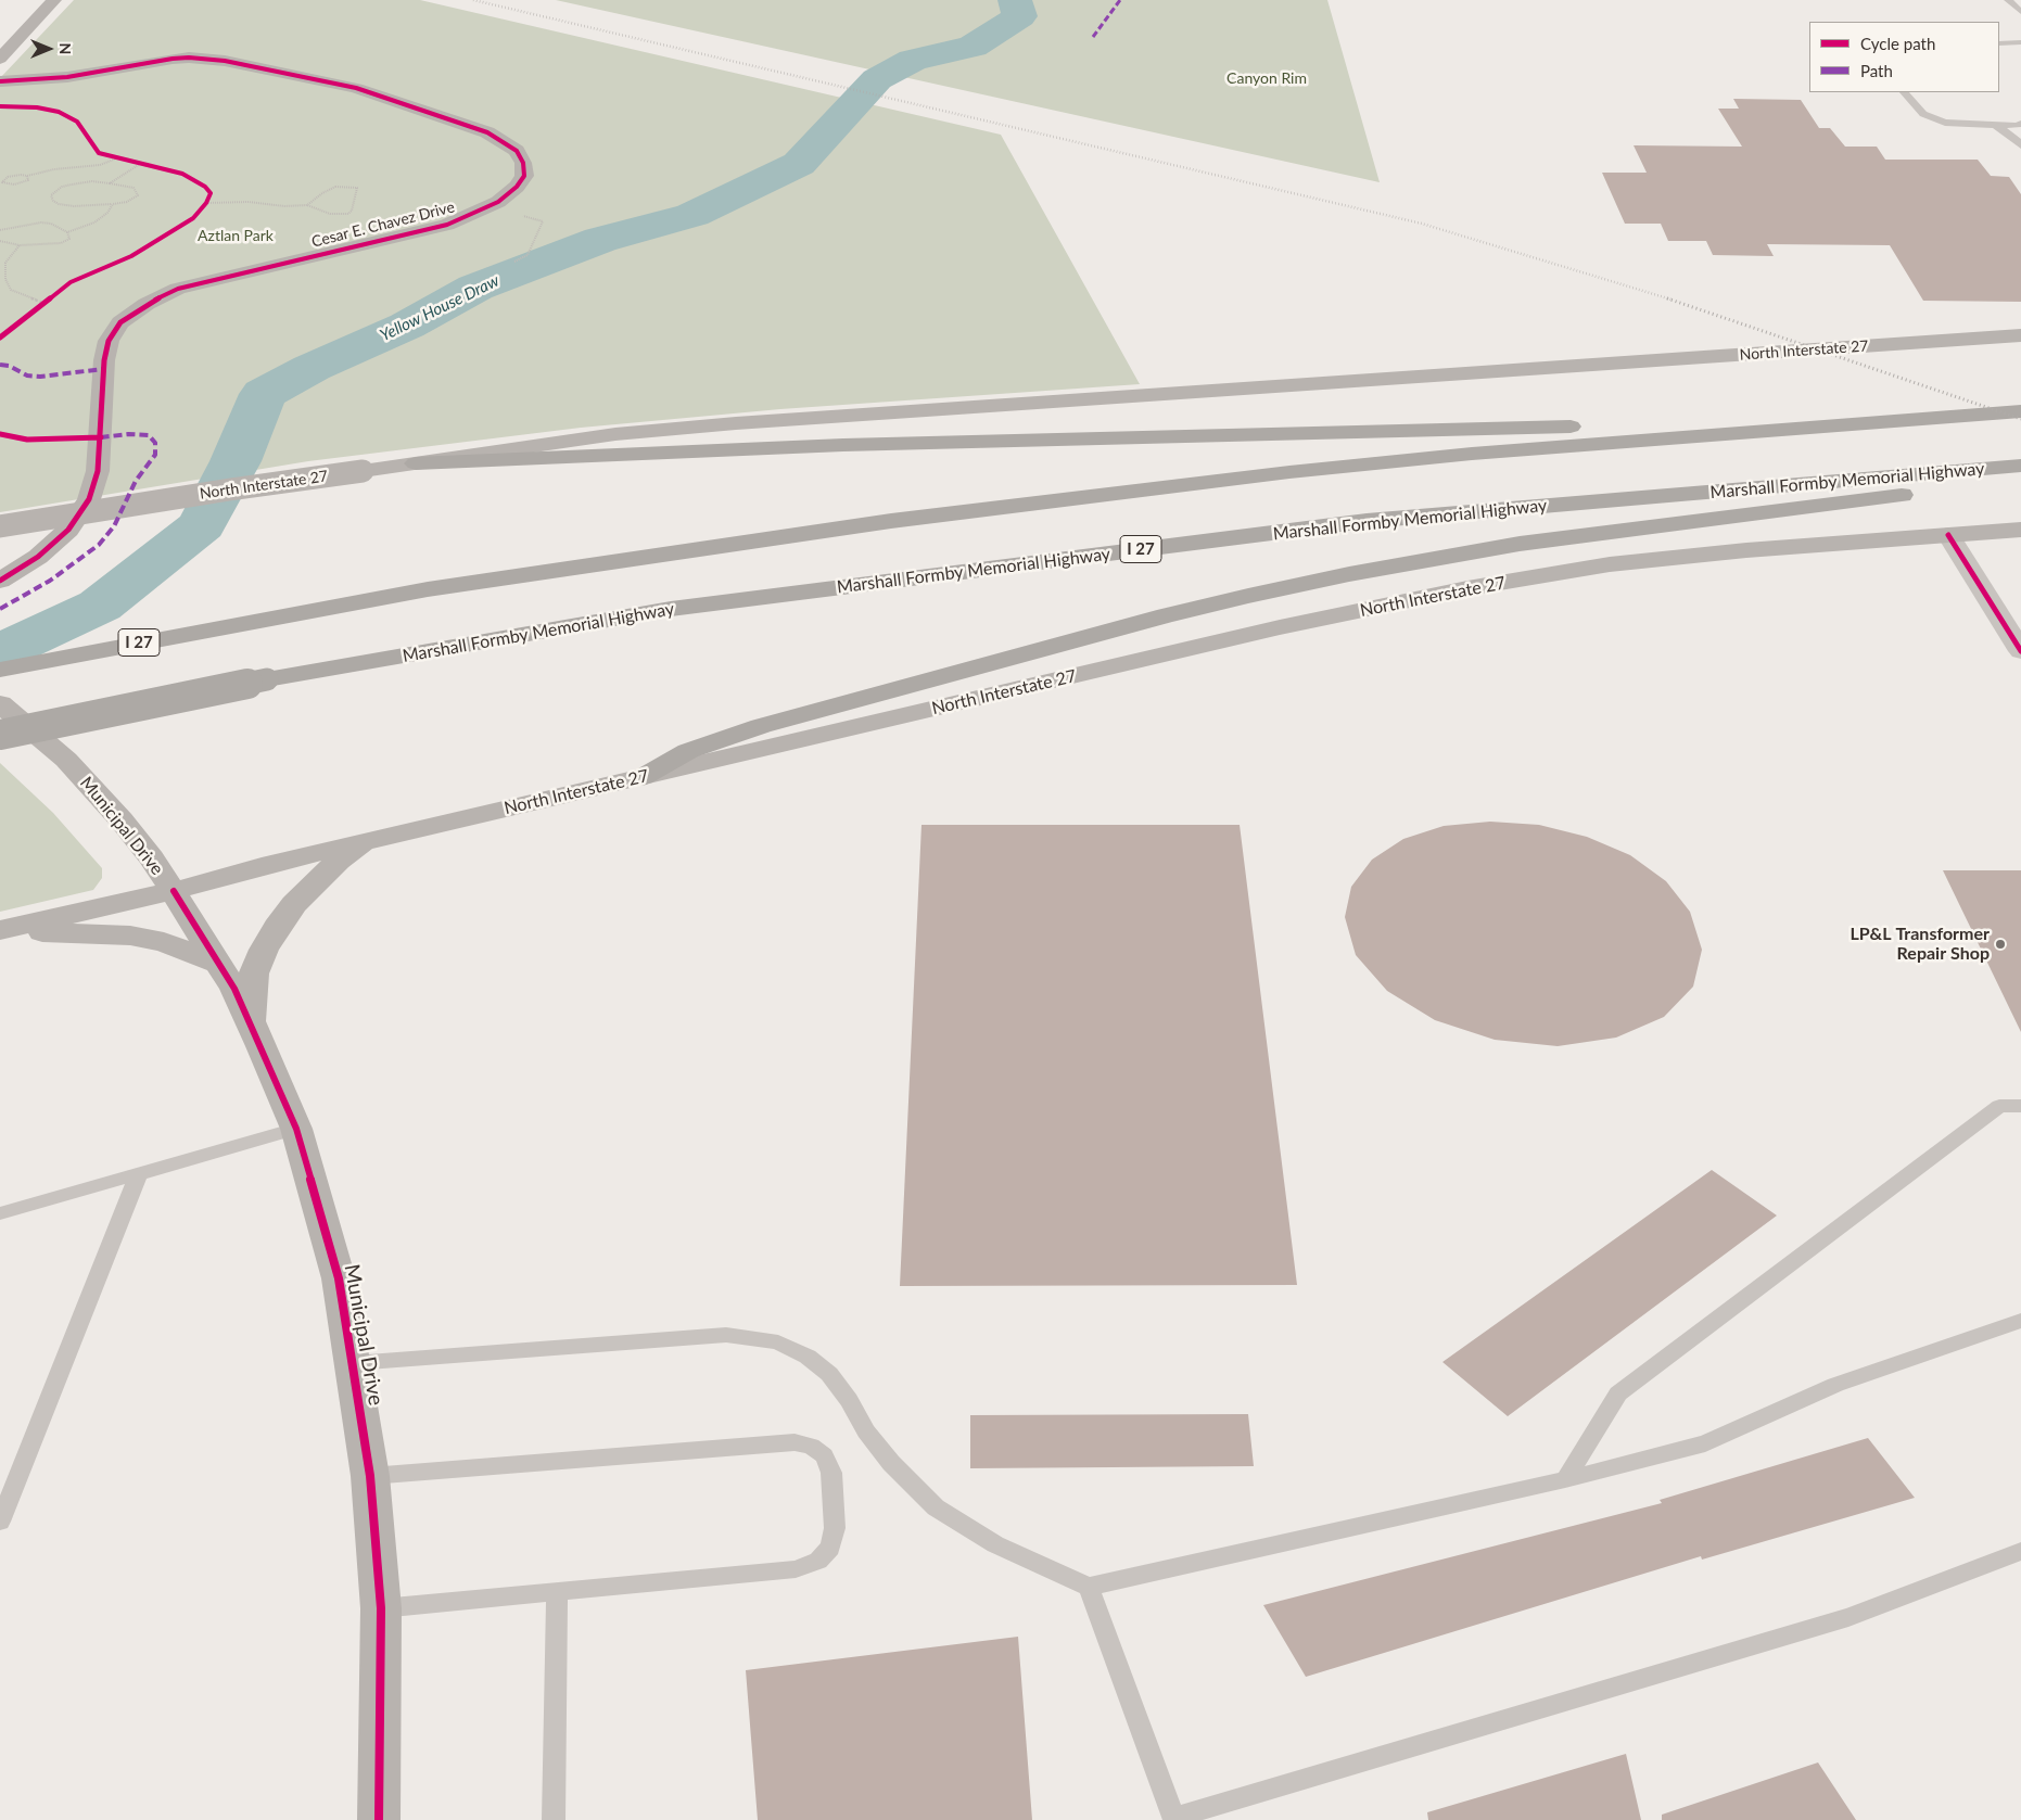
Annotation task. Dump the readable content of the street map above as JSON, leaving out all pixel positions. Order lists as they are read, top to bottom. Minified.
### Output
{"streets":{"highway":["Marshall Formby Memorial Highway","I 27"],"main road":["Cesar E. Chavez Drive","North Interstate 27","Municipal Drive"]},"crossings":[["North Interstate 27","Municipal Drive"]],"water":["Yellow House Draw"],"parks":["Canyon Rim","Aztlan Park"],"places":["LP&L Transformer Repair Shop"],"legend":["Cycle path","Path"],"north":"right"}
